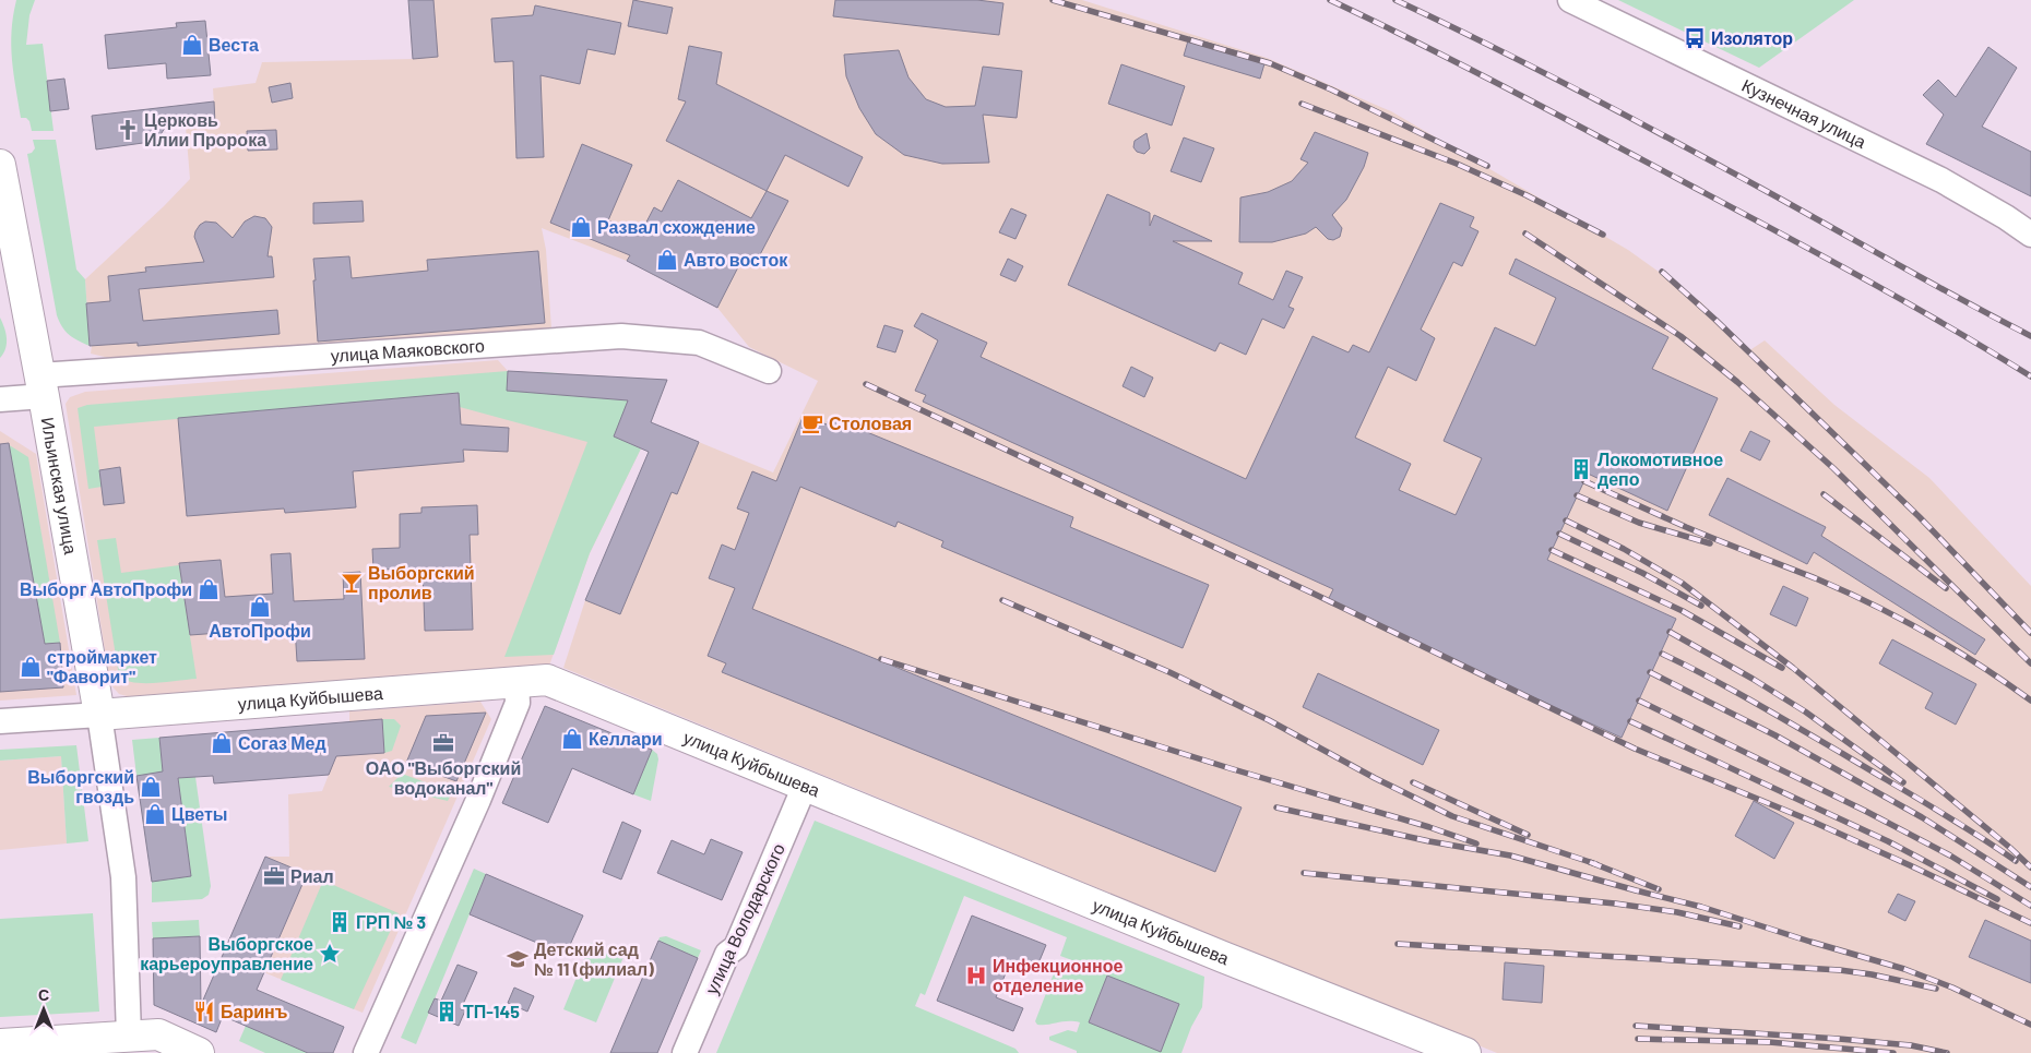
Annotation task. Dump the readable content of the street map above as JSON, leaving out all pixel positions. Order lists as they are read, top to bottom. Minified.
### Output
{"streets":{"main road":["Ильинская улица","улица Куйбышева"],"street":["Кузнечная улица","улица Маяковского","улица Володарского"]},"crossings":[["улица Маяковского","Ильинская улица"],["Ильинская улица","улица Куйбышева"],["улица Куйбышева","улица Володарского"]],"places":{"bus stop":["Изолятор"],"shop":["Веста","Развал схождение","Авто восток","Выборг АвтоПрофи","АвтоПрофи","строймаркет \"Фаворит\"","Келлари","Согаз Мед","Выборгский гвоздь","Цветы"],"church":["Церковь Илии Пророка"],"cafe":["Столовая"],"building":["Локомотивное депо","ГРП № 3","ТП-145"],"bar":["Выборгский пролив"],"office":["ОАО \"Выборгский водоканал\"","Риал"],"place":["Выборгское карьероуправление"],"school or university":["Детский сад № 11 (филиал)"],"hospital":["Инфекционное отделение"],"restaurant":["Баринъ"]},"north":"top"}
